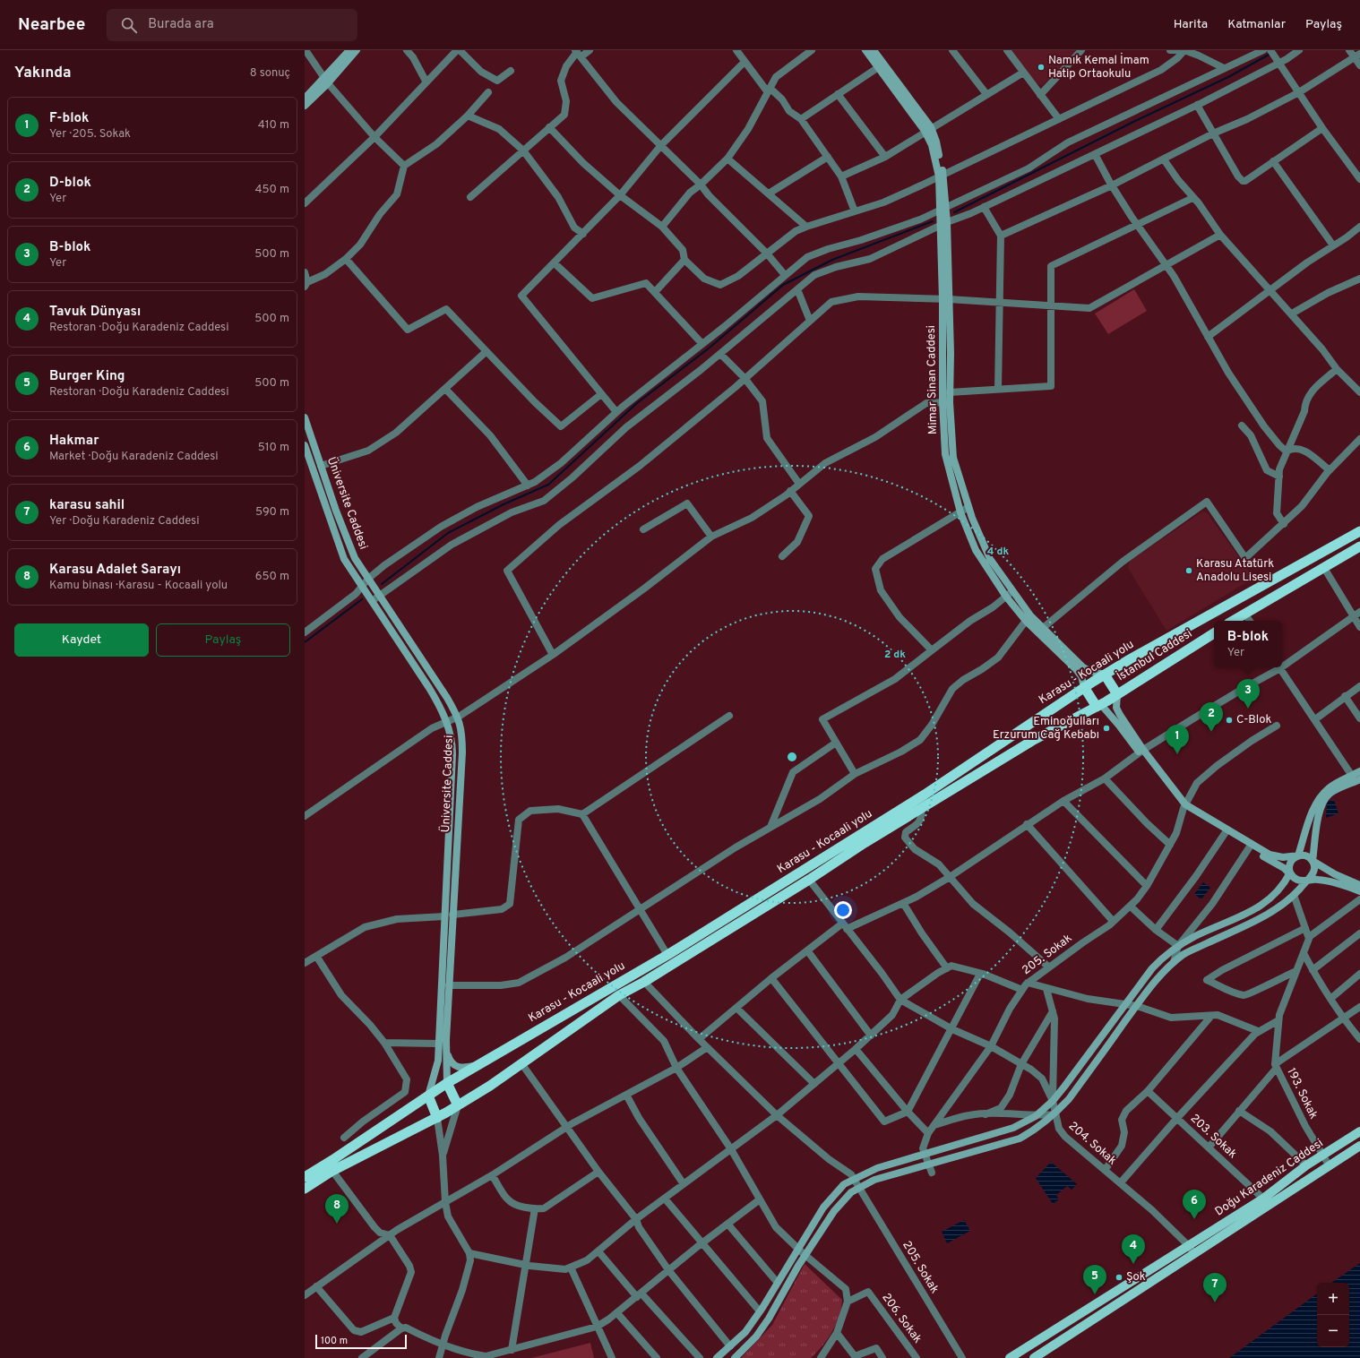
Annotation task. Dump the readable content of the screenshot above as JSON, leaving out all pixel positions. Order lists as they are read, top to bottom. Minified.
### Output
{"streets":{"highway":["İstanbul Caddesi","Karasu - Kocaali yolu"],"main road":["Mimar Sinan Caddesi","Üniversite Caddesi","Doğu Karadeniz Caddesi"],"street":["205. Sokak","193. Sokak","203. Sokak","204. Sokak","206. Sokak"]},"crossings":[["Mimar Sinan Caddesi","Karasu - Kocaali yolu"],["Üniversite Caddesi","Karasu - Kocaali yolu"],["İstanbul Caddesi","Karasu - Kocaali yolu"],["Karasu - Kocaali yolu","205. Sokak"],["205. Sokak","204. Sokak"],["193. Sokak","Doğu Karadeniz Caddesi"],["203. Sokak","Doğu Karadeniz Caddesi"],["204. Sokak","Doğu Karadeniz Caddesi"]],"places":["Namık Kemal İmam Hatip Ortaokulu","Karasu Atatürk Anadolu Lisesi","C-Blok","Eminoğulları Erzurum Cağ Kebabı","Şok"],"scale_bar":"100 m","page":{"header":"Nearbee","search":"Burada ara","nav":["Harita","Katmanlar","Paylaş"],"heading":["Yakında","8 sonuç"],"list":[{"mark":"1","name":"F-blok","note":"Yer · 205. Sokak","value":"410 m"},{"mark":"2","name":"D-blok","note":"Yer","value":"450 m"},{"mark":"3","name":"B-blok","note":"Yer","value":"500 m"},{"mark":"4","name":"Tavuk Dünyası","note":"Restoran · Doğu Karadeniz Caddesi","value":"500 m"},{"mark":"5","name":"Burger King","note":"Restoran · Doğu Karadeniz Caddesi","value":"500 m"},{"mark":"6","name":"Hakmar","note":"Market · Doğu Karadeniz Caddesi","value":"510 m"},{"mark":"7","name":"karasu sahil","note":"Yer · Doğu Karadeniz Caddesi","value":"590 m"},{"mark":"8","name":"Karasu Adalet Sarayı","note":"Kamu binası · Karasu - Kocaali yolu","value":"650 m"}],"buttons":["Kaydet","Paylaş"],"popup":["B-blok","Yer"],"pins":["3","2","1","6","8","4","5","7"],"map_buttons":["+","−"],"scale":"100 m"},"rings":["4 dk","2 dk"]}
